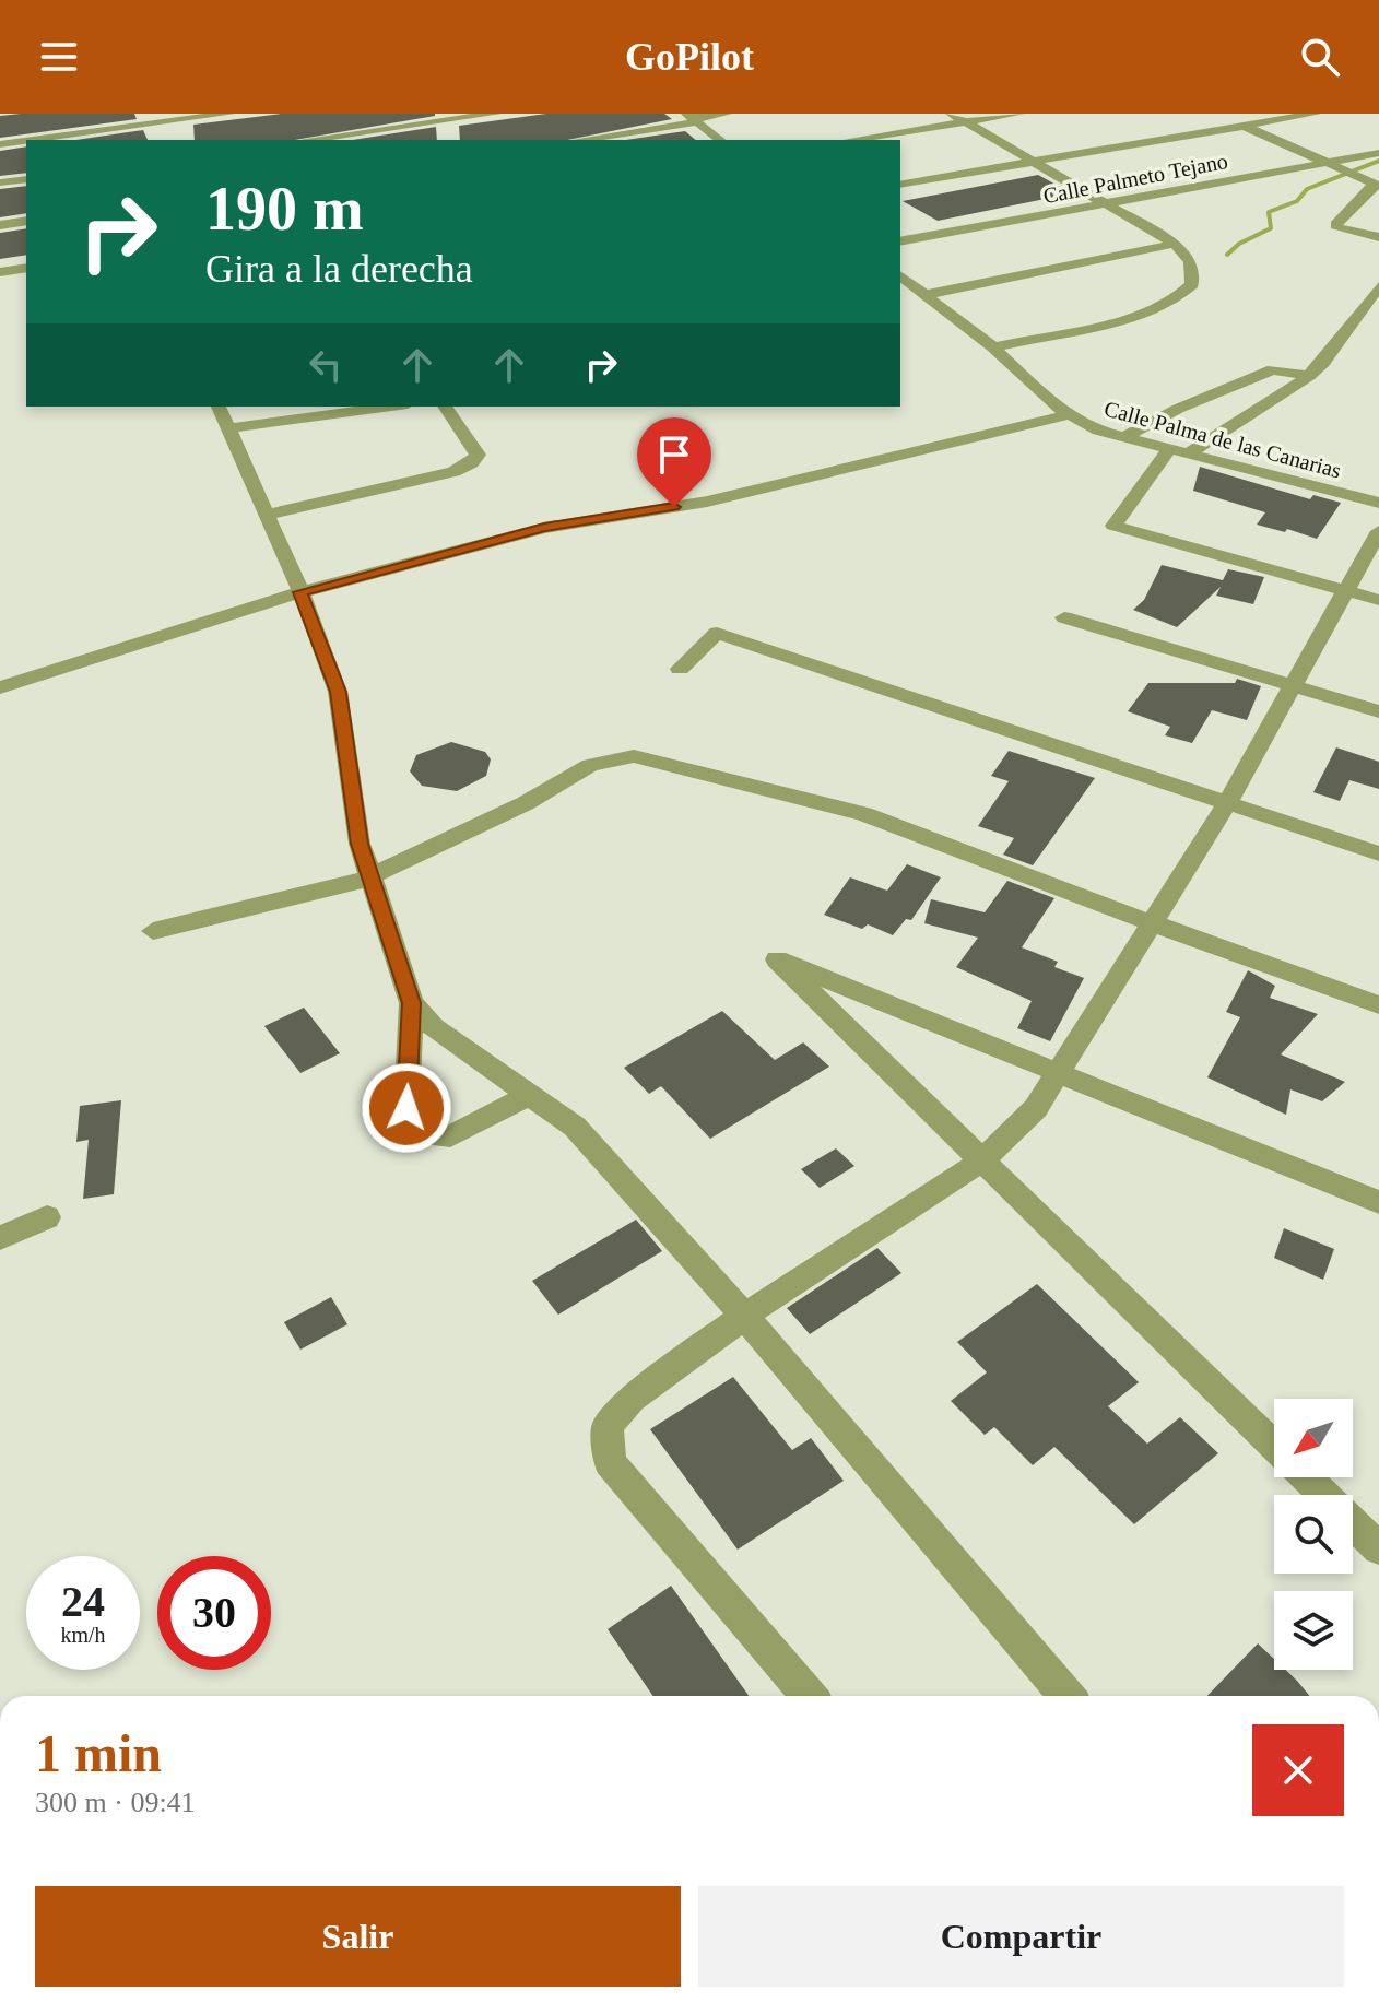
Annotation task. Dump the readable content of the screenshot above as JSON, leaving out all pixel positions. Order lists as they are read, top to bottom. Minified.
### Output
{"streets":{"street":["Calle Palmeto Tejano","Calle Palma de las Canarias"]},"north":"bottom left","page":{"header":"GoPilot","turn":["190 m","Gira a la derecha"],"speed":"24 km/h","limit":"30","heading":["1 min","300 m · 09:41"],"buttons":["Salir","Compartir"]}}
